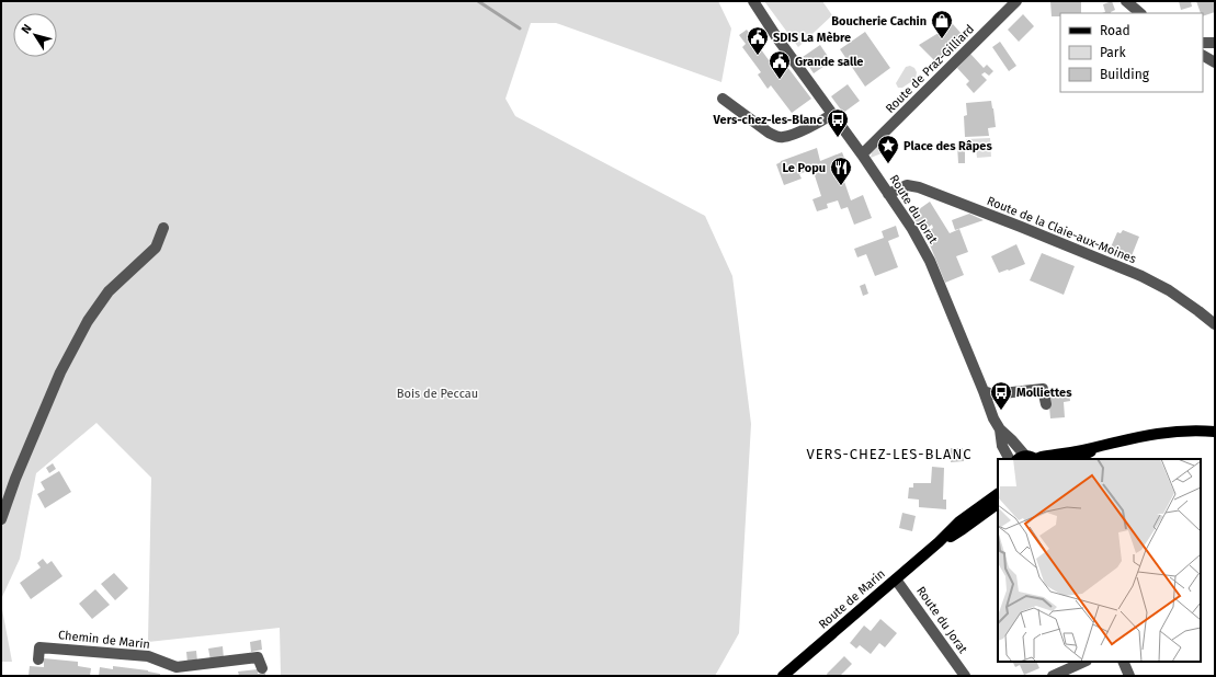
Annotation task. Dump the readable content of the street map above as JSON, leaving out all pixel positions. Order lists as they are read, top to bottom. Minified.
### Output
{"streets":{"main road":["Route de Marin"],"street":["Route de Praz-Gilliard","Route du Jorat","Route de la Claie-aux-Moines","Chemin de Marin"]},"crossings":[["Route de Praz-Gilliard","Route du Jorat"],["Route du Jorat","Route de la Claie-aux-Moines"],["Route du Jorat","Route de Marin"]],"districts":["VERS-CHEZ-LES-BLANC"],"parks":["Bois de Peccau"],"places":{"shop":["Boucherie Cachin"],"public building":["SDIS La Mèbre","Grande salle"],"bus stop":["Vers-chez-les-Blanc","Molliettes"],"place":["Place des Râpes"],"restaurant":["Le Popu"]},"legend":["Road","Park","Building"],"north":"top left"}
